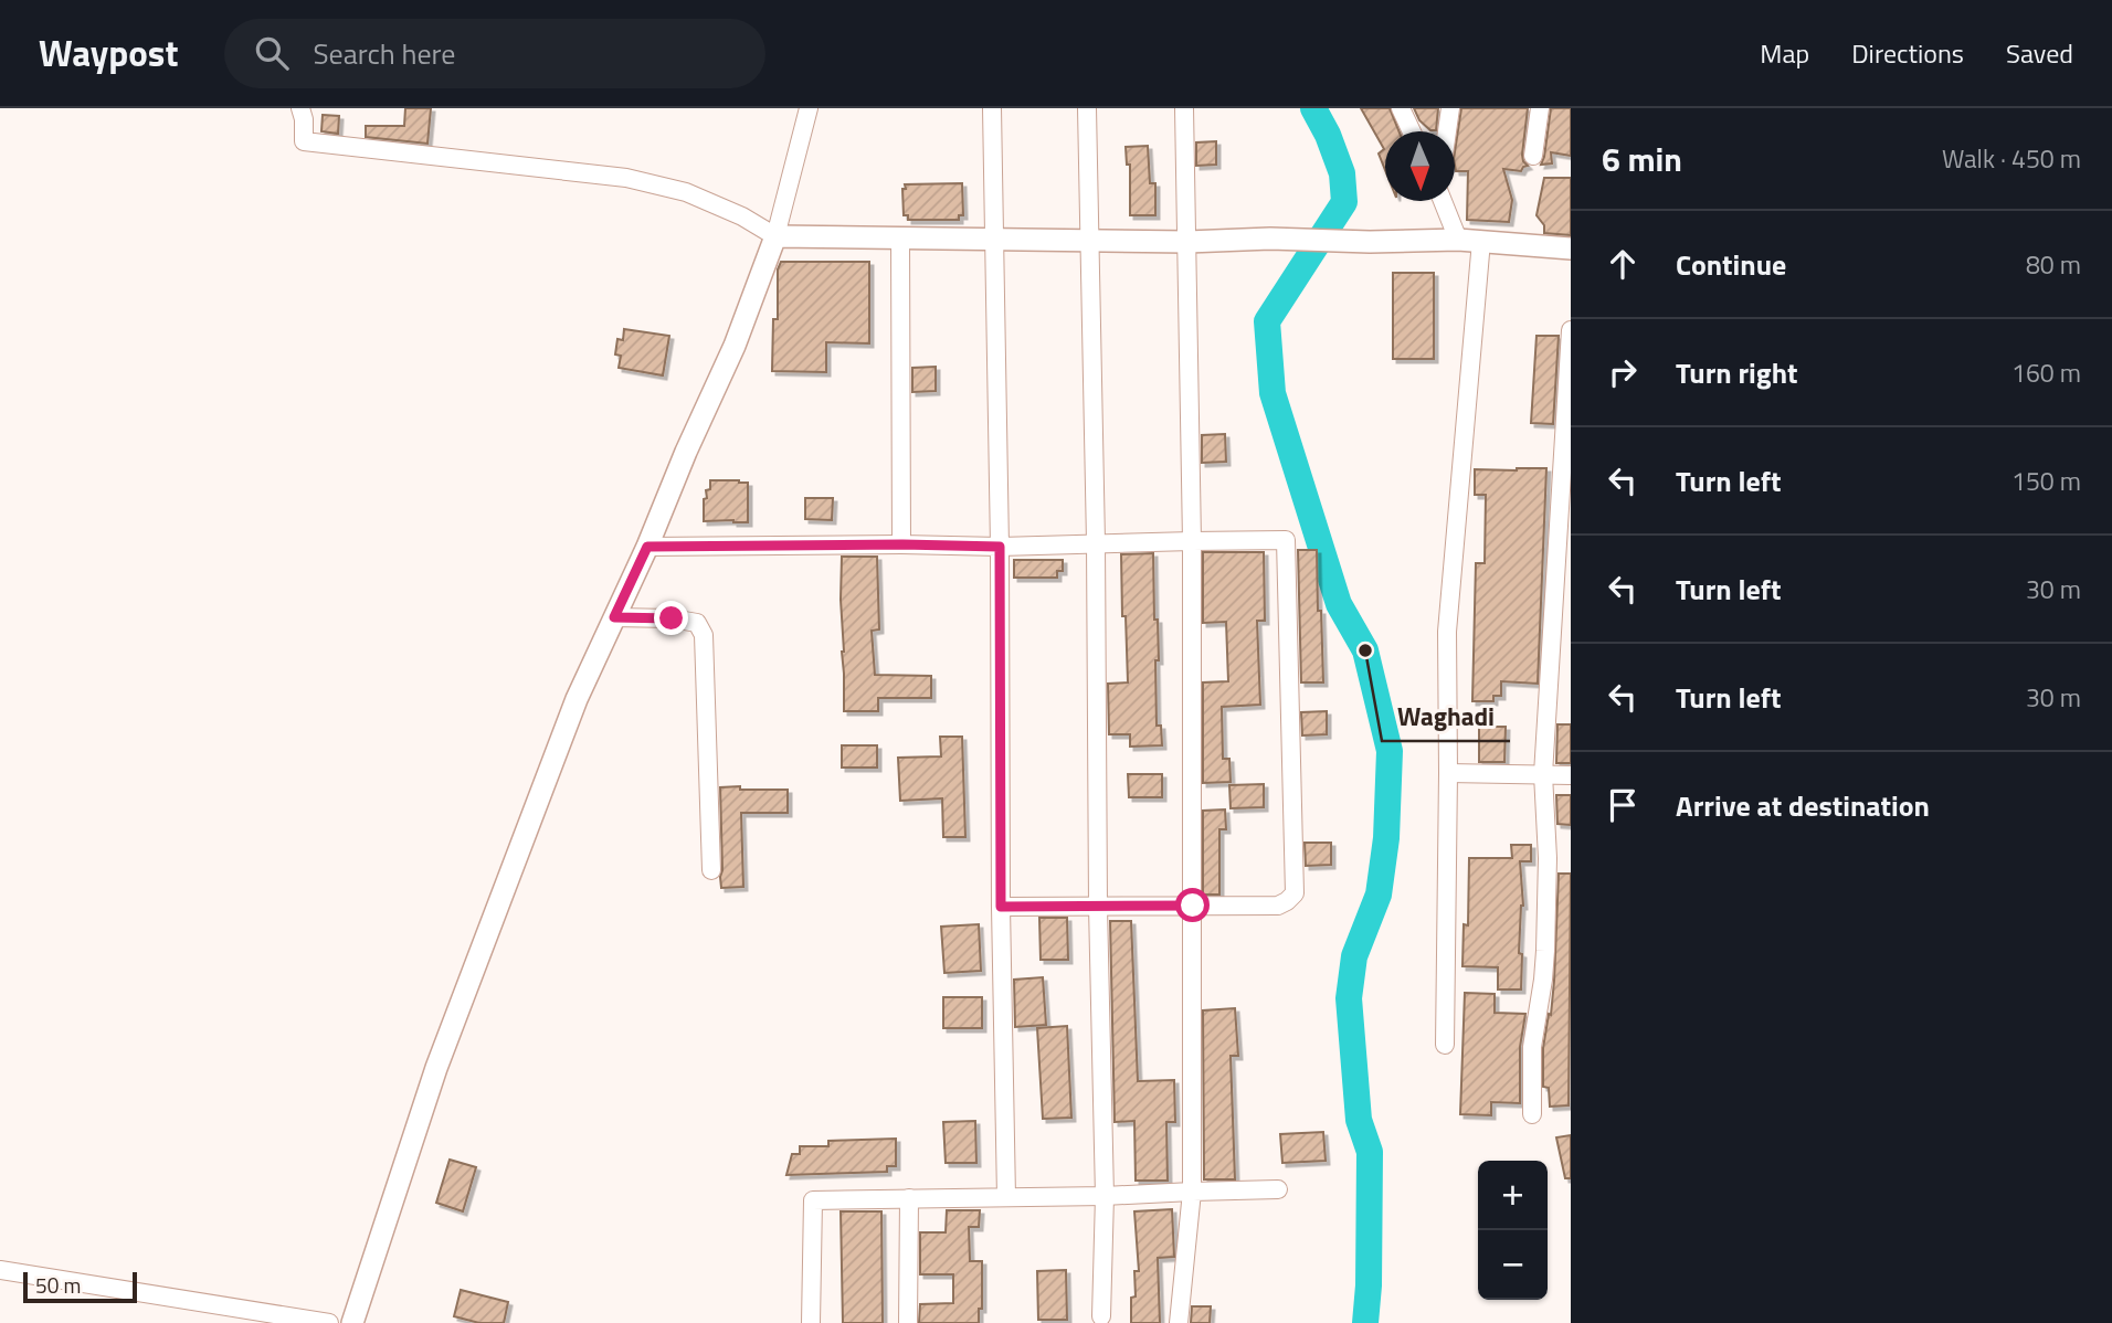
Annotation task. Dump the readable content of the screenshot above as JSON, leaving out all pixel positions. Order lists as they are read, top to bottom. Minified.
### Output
{"places":["Waghadi"],"scale_bar":"50 m","north":"bottom","page":{"header":"Waypost","search":"Search here","nav":["Map","Directions","Saved"],"heading":["6 min","Walk · 450 m"],"list":[["Continue","80 m"],["Turn right","160 m"],["Turn left","150 m"],["Turn left","30 m"],["Turn left","30 m"],"Arrive at destination"],"map_buttons":["+","−"],"scale":"50 m"}}
